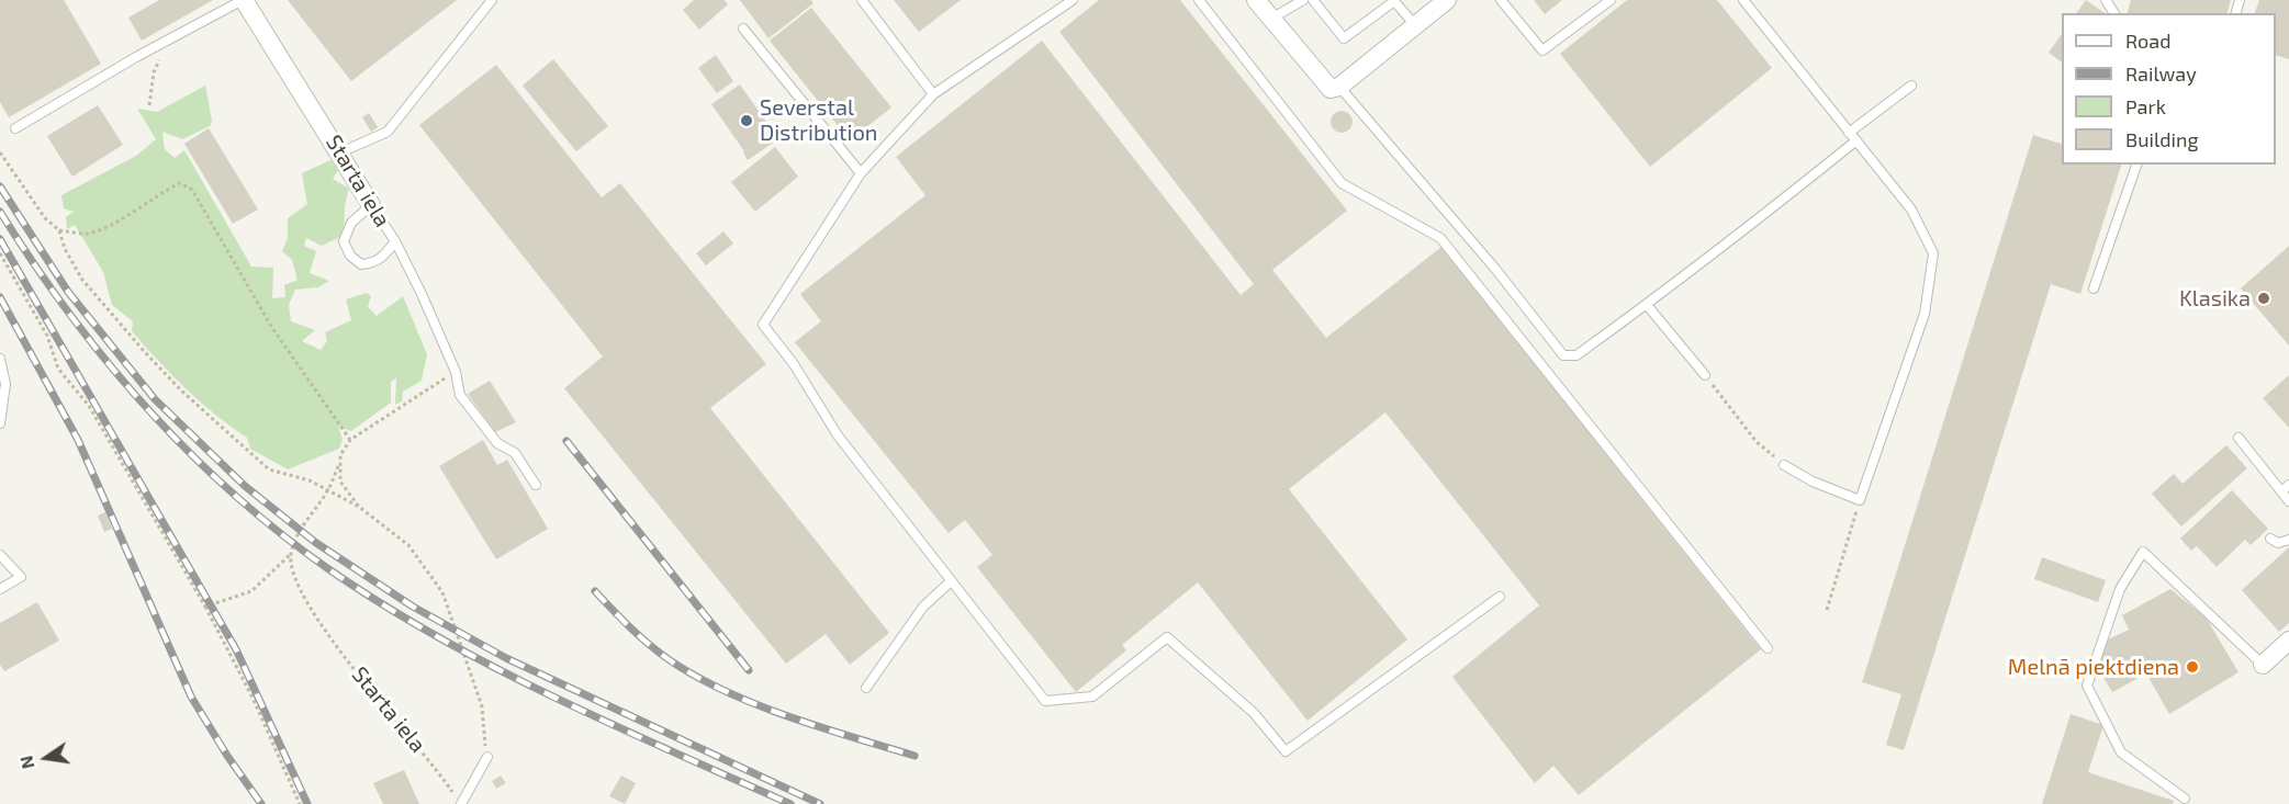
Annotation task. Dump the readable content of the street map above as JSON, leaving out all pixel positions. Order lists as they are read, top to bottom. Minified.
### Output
{"streets":{"street":["Starta iela"]},"places":["Severstal Distribution","Klasika","Melnā piektdiena"],"legend":["Road","Railway","Park","Building"],"north":"left"}
